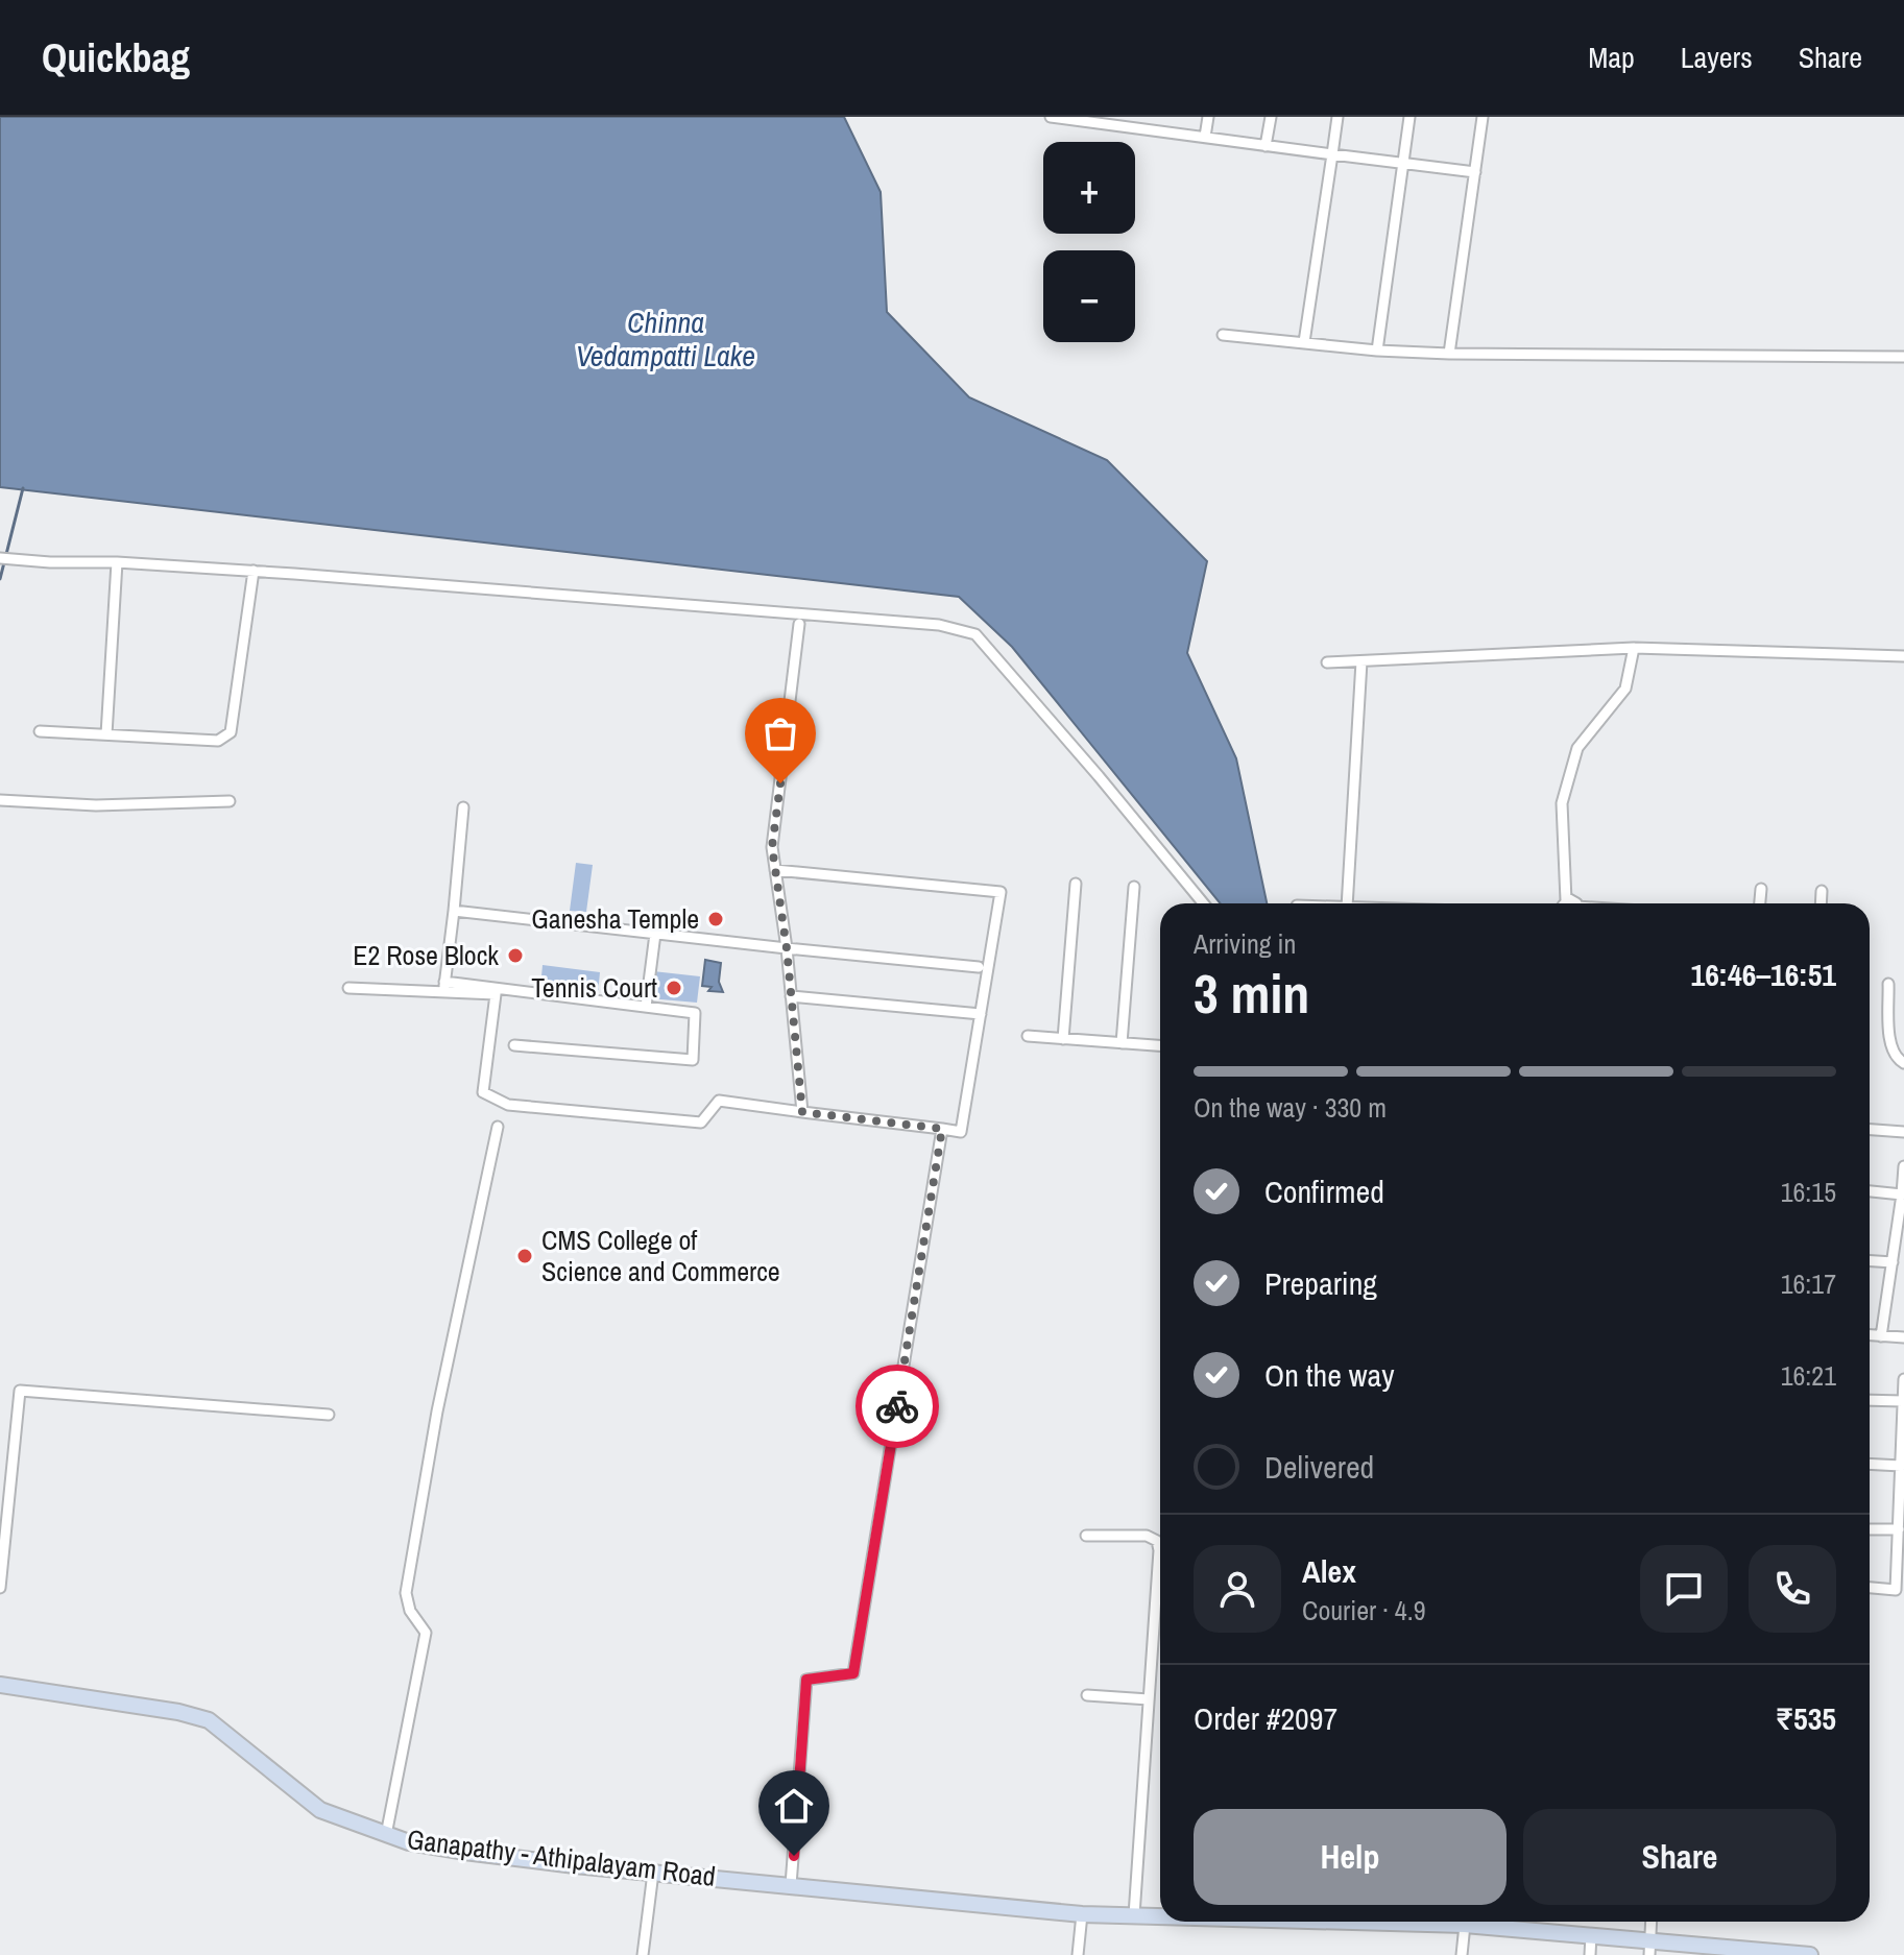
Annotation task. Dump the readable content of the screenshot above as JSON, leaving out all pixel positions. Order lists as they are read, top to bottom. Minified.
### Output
{"streets":{"main road":["Ganapathy - Athipalayam Road"]},"water":["Chinna Vedampatti Lake"],"places":["Ganesha Temple","E2 Rose Block","Tennis Court","CMS College of Science and Commerce"],"page":{"header":"Quickbag","nav":["Map","Layers","Share"],"map_buttons":["+","−"],"heading":["3 min","Arriving in","16:46–16:51"],"panel":["Alex","Courier · 4.9","Order #2097","₹535"],"bar":"On the way · 330 m","list":[["Confirmed","16:15"],["Preparing","16:17"],["On the way","16:21"],"Delivered"],"buttons":["Help","Share"]}}
